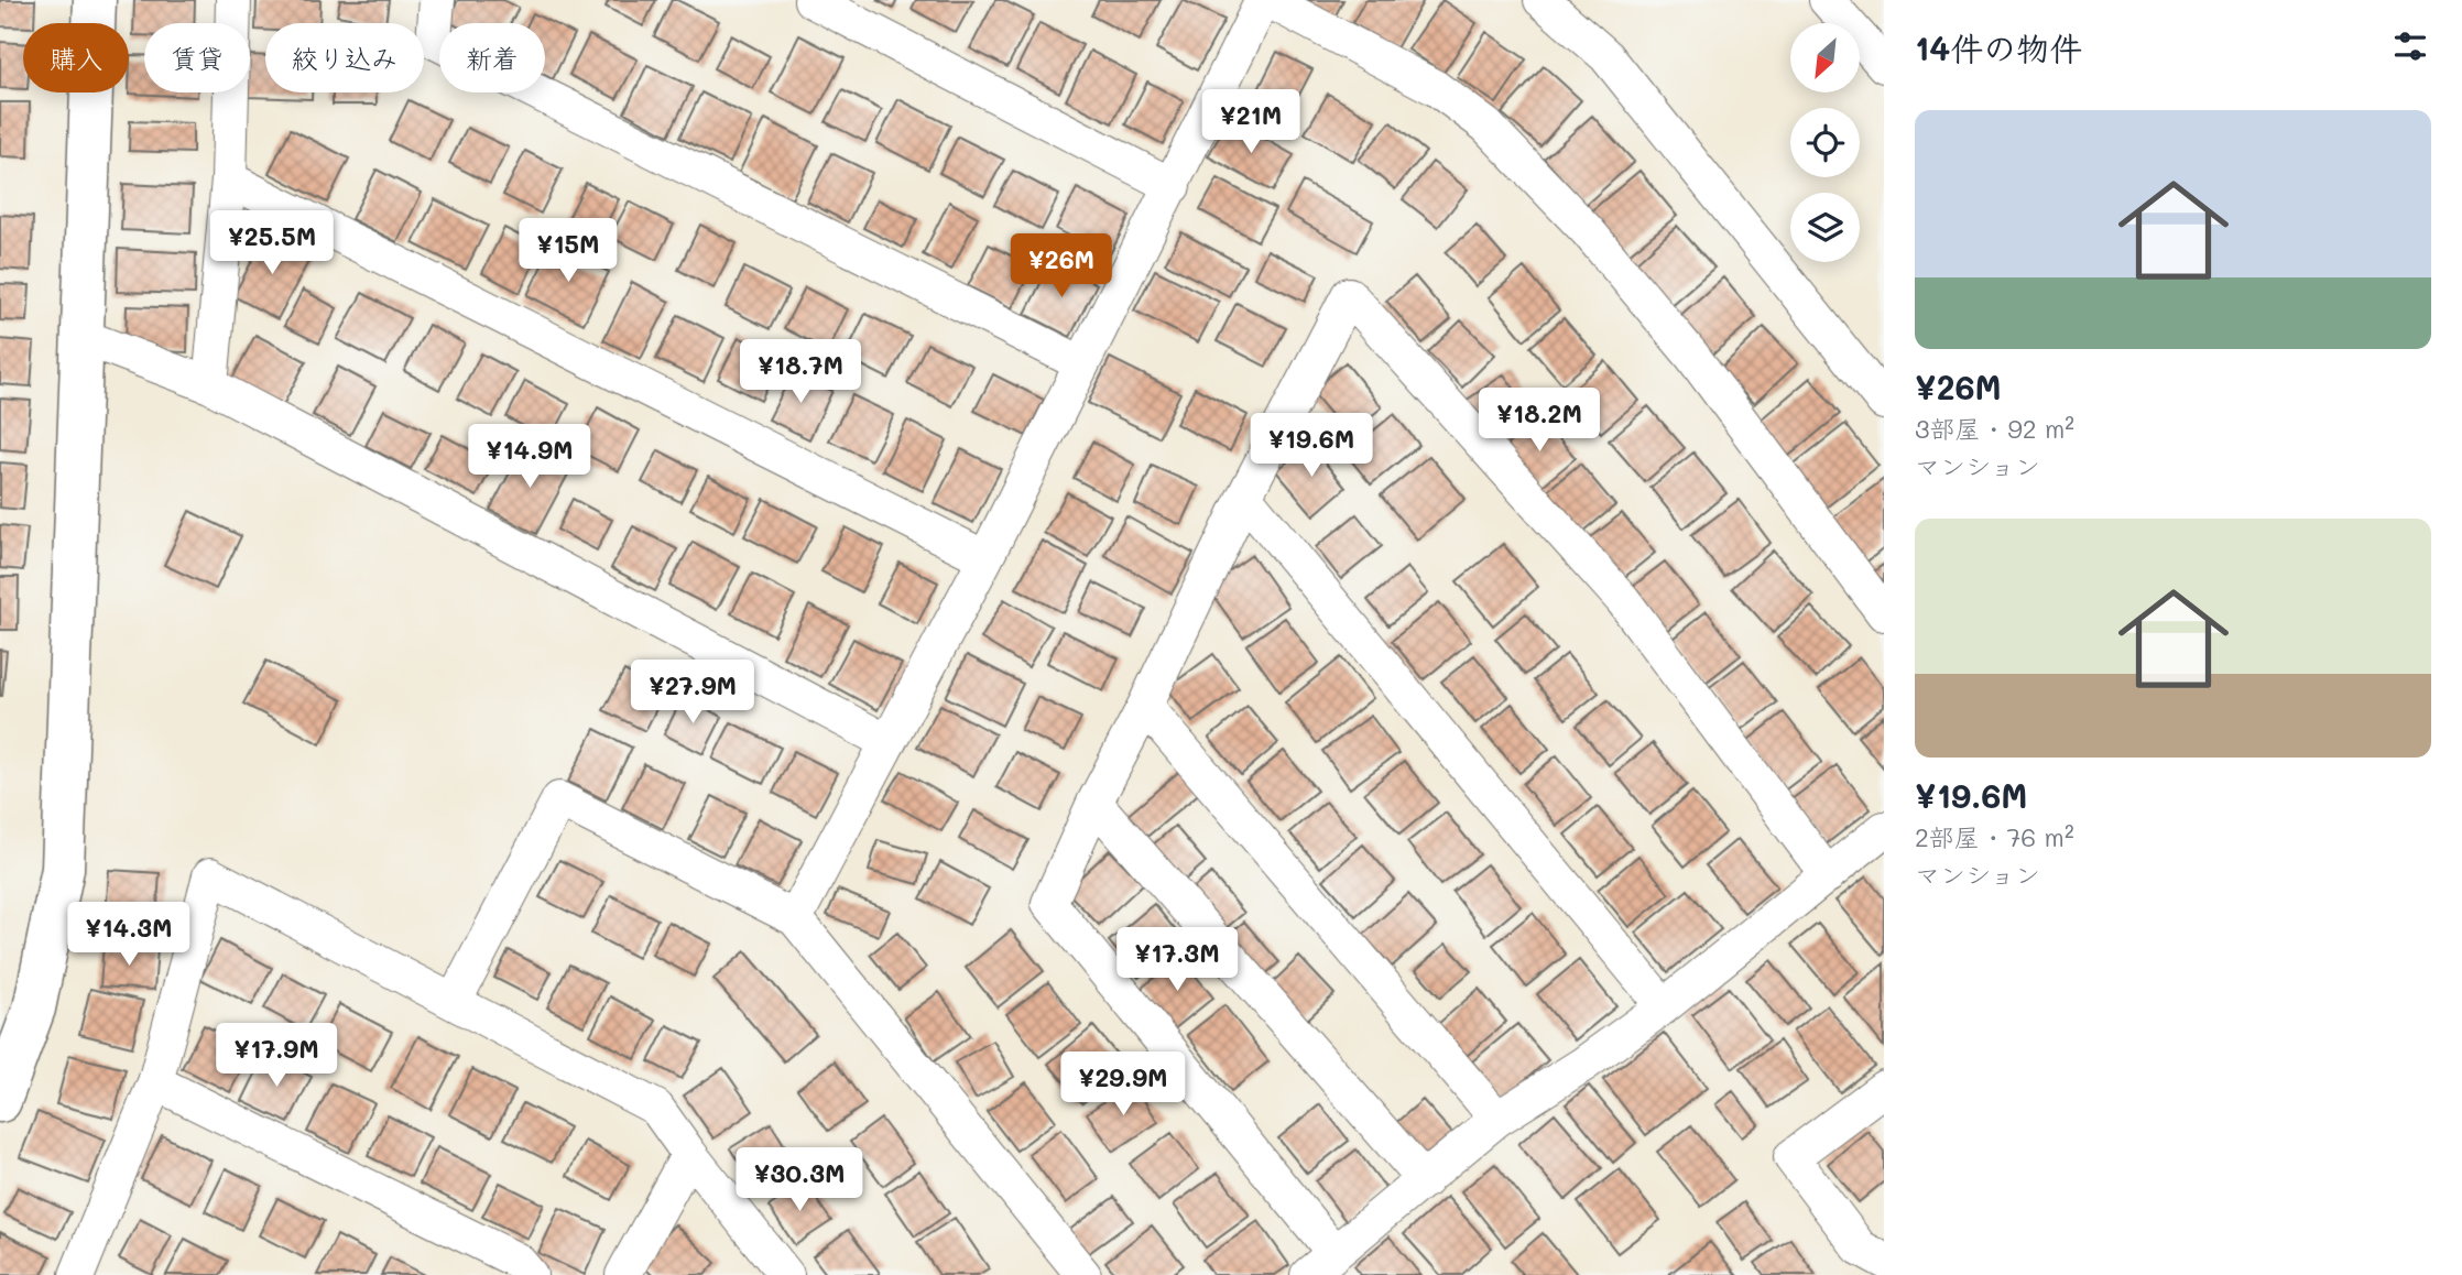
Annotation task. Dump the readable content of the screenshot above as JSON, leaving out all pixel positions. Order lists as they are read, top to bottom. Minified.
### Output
{"north":"bottom left","page":{"heading":"14件の物件","chip":["購入","賃貸","絞り込み","新着"],"price":["¥21M","¥25.5M","¥15M","¥26M","¥18.7M","¥18.2M","¥19.6M","¥14.9M","¥27.9M","¥14.3M","¥17.3M","¥17.9M","¥29.9M","¥30.3M"],"list":[{"name":"¥26M","note":"3部屋 · 92 m² · マンション"},{"name":"¥19.6M","note":"2部屋 · 76 m² · マンション"}]}}
